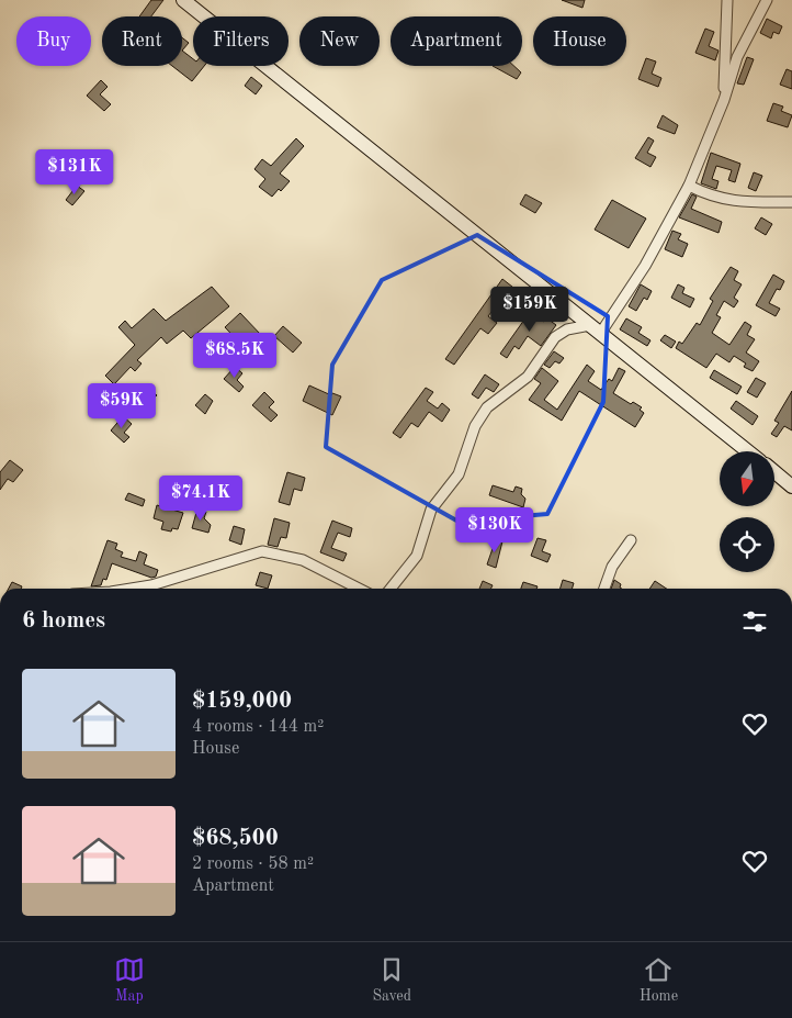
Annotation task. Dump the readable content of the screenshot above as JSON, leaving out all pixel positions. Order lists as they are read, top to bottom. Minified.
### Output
{"north":"bottom","page":{"chip":["Buy","Rent","Filters","New","Apartment","House"],"price":["$131K","$159K","$68.5K","$59K","$74.1K","$130K"],"heading":"6 homes","list":[{"name":"$159,000","note":"4 rooms · 144 m² · House"},{"name":"$68,500","note":"2 rooms · 58 m² · Apartment"}],"tabs":["Map","Saved","Home"]}}
